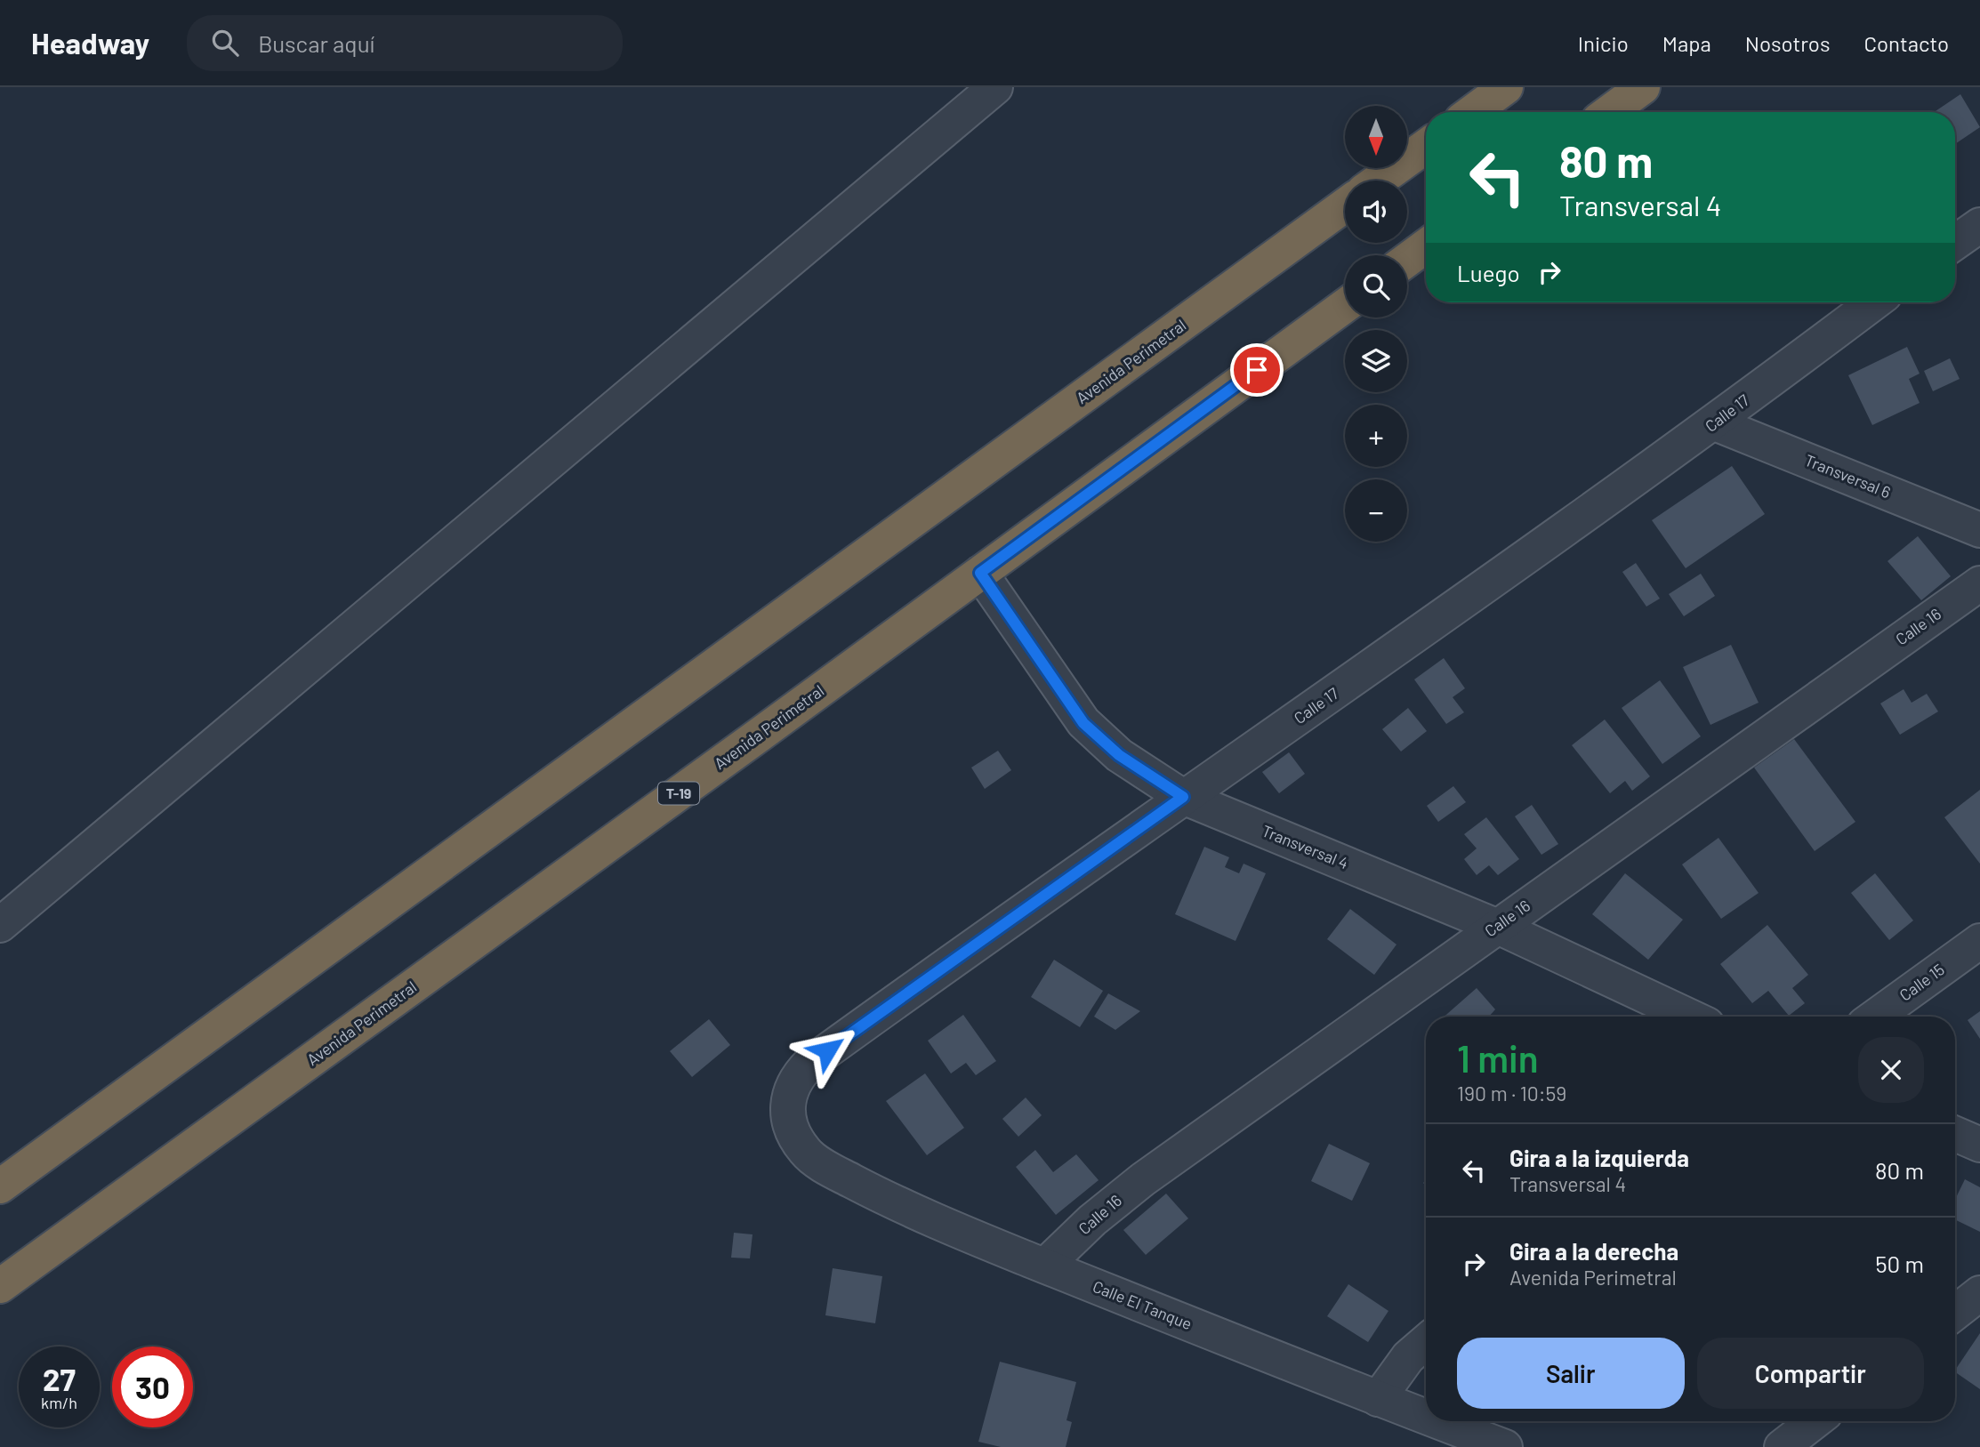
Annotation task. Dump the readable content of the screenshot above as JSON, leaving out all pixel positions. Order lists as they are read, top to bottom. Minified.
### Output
{"streets":{"highway":["Avenida Perimetral","T-19"],"street":["Calle 17","Transversal 6","Calle 16","Transversal 4","Calle 15","Calle El Tanque"]},"crossings":[["Avenida Perimetral","Transversal 4"],["Calle 17","Transversal 6"],["Calle 17","Transversal 4"],["Calle 17","Calle El Tanque"],["Calle 16","Transversal 4"],["Calle 16","Calle El Tanque"]],"north":"bottom","page":{"header":"Headway","search":"Buscar aquí","nav":["Inicio","Mapa","Nosotros","Contacto"],"map_buttons":["+","−"],"turn":["80 m","Transversal 4"],"then":"Luego","heading":["1 min","190 m · 10:59"],"list":[{"name":"Gira a la izquierda","note":"Transversal 4","value":"80 m"},{"name":"Gira a la derecha","note":"Avenida Perimetral","value":"50 m"}],"buttons":["Salir","Compartir"],"speed":"27 km/h","limit":"30"}}
